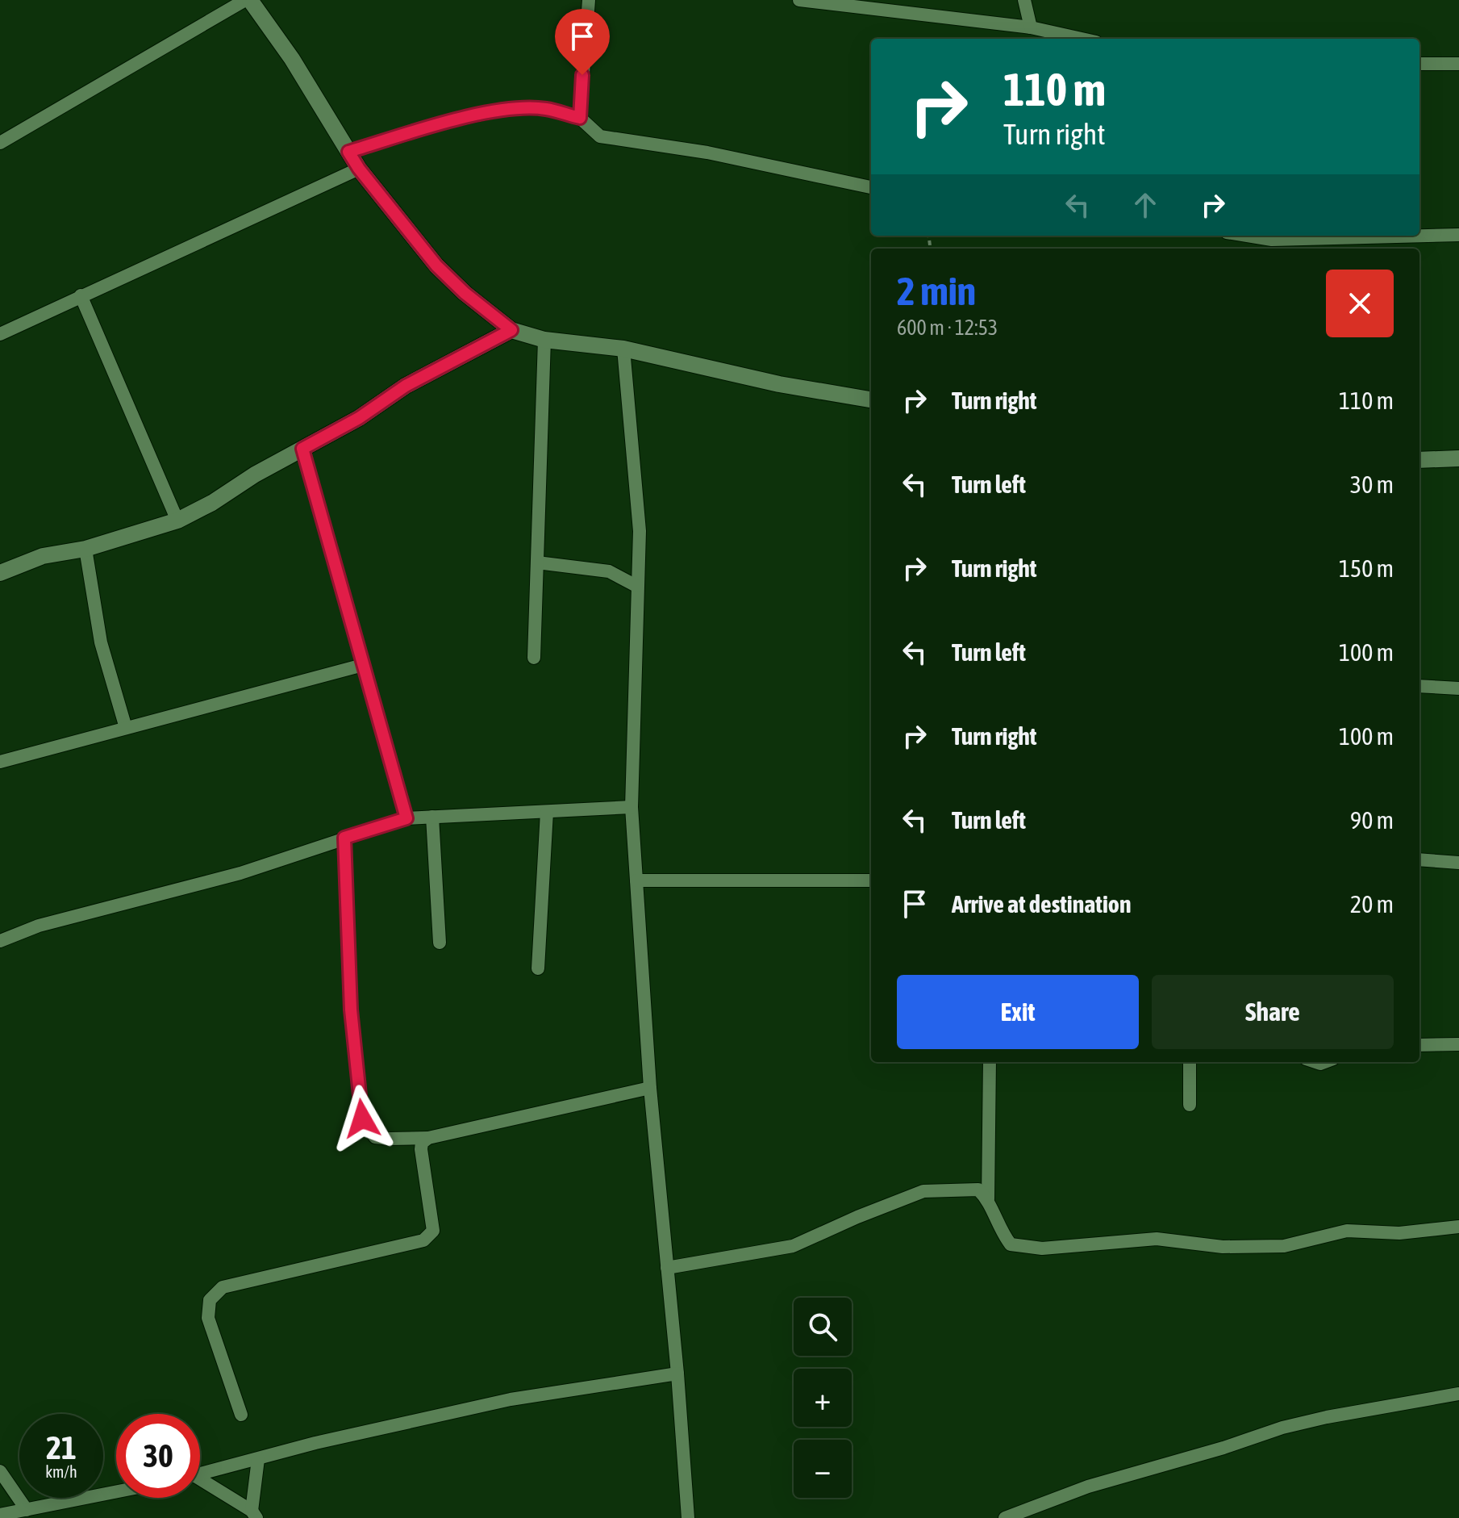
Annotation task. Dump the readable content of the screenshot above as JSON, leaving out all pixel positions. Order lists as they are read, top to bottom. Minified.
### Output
{"page":{"turn":["110 m","Turn right"],"heading":["2 min","600 m · 12:53"],"list":[{"name":"Turn right","value":"110 m"},{"name":"Turn left","value":"30 m"},{"name":"Turn right","value":"150 m"},{"name":"Turn left","value":"100 m"},{"name":"Turn right","value":"100 m"},{"name":"Turn left","value":"90 m"},{"name":"Arrive at destination","value":"20 m"}],"buttons":["Exit","Share"],"map_buttons":["+","−"],"speed":"21 km/h","limit":"30"}}
